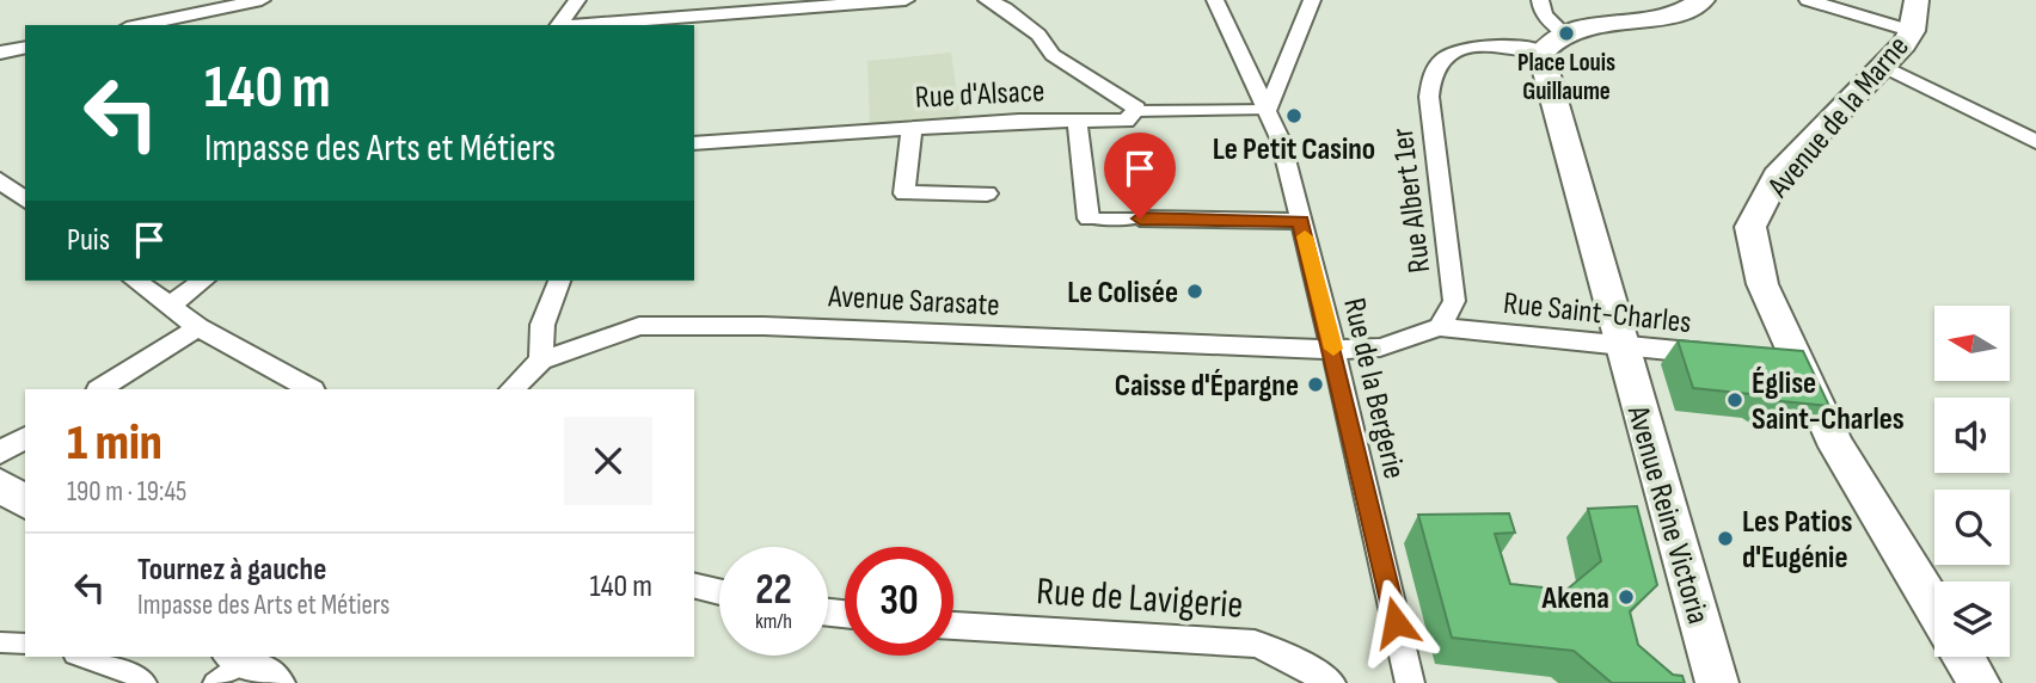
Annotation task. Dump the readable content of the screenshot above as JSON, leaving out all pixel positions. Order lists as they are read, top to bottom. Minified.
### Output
{"streets":{"main road":["Avenue de la Marne","Avenue Reine Victoria"],"street":["Rue d'Alsace","Rue Albert 1er","Avenue Sarasate","Rue Saint-Charles","Rue de la Bergerie","Rue de Lavigerie"]},"crossings":[["Rue d'Alsace","Rue de la Bergerie"],["Rue Albert 1er","Rue Saint-Charles"],["Rue Albert 1er","Avenue Reine Victoria"],["Avenue Sarasate","Rue de la Bergerie"],["Rue Saint-Charles","Avenue Reine Victoria"]],"places":["Place Louis Guillaume","Le Petit Casino","Le Colisée","Caisse d'Épargne","Église Saint-Charles","Les Patios d'Eugénie","Akena"],"north":"left","page":{"turn":["140 m","Impasse des Arts et Métiers"],"then":"Puis","heading":["1 min","190 m · 19:45"],"list":[{"name":"Tournez à gauche","note":"Impasse des Arts et Métiers","value":"140 m"}],"speed":"22 km/h","limit":"30"}}
